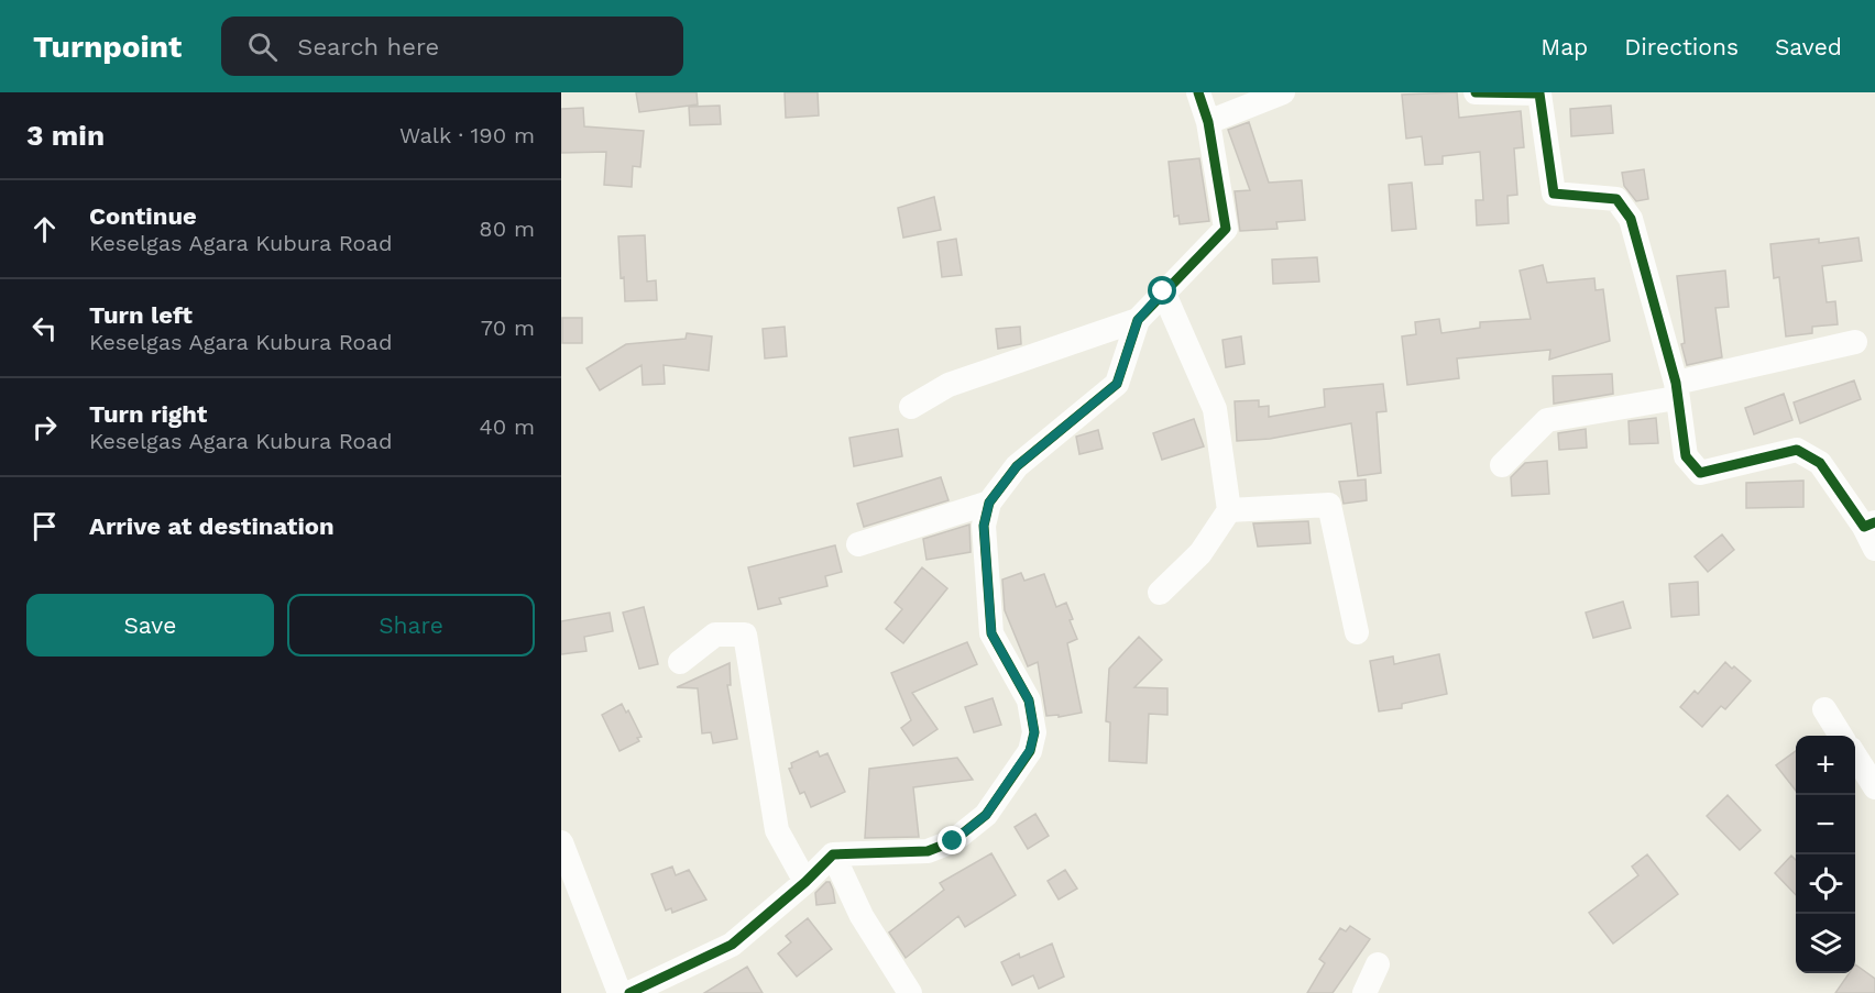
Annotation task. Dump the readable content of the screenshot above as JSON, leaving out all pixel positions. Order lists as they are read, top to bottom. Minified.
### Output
{"page":{"header":"Turnpoint","search":"Search here","nav":["Map","Directions","Saved"],"heading":["3 min","Walk · 190 m"],"list":[["Continue","Keselgas Agara Kubura Road","80 m"],["Turn left","Keselgas Agara Kubura Road","70 m"],["Turn right","Keselgas Agara Kubura Road","40 m"],"Arrive at destination"],"buttons":["Save","Share"],"map_buttons":["+","−"]}}
